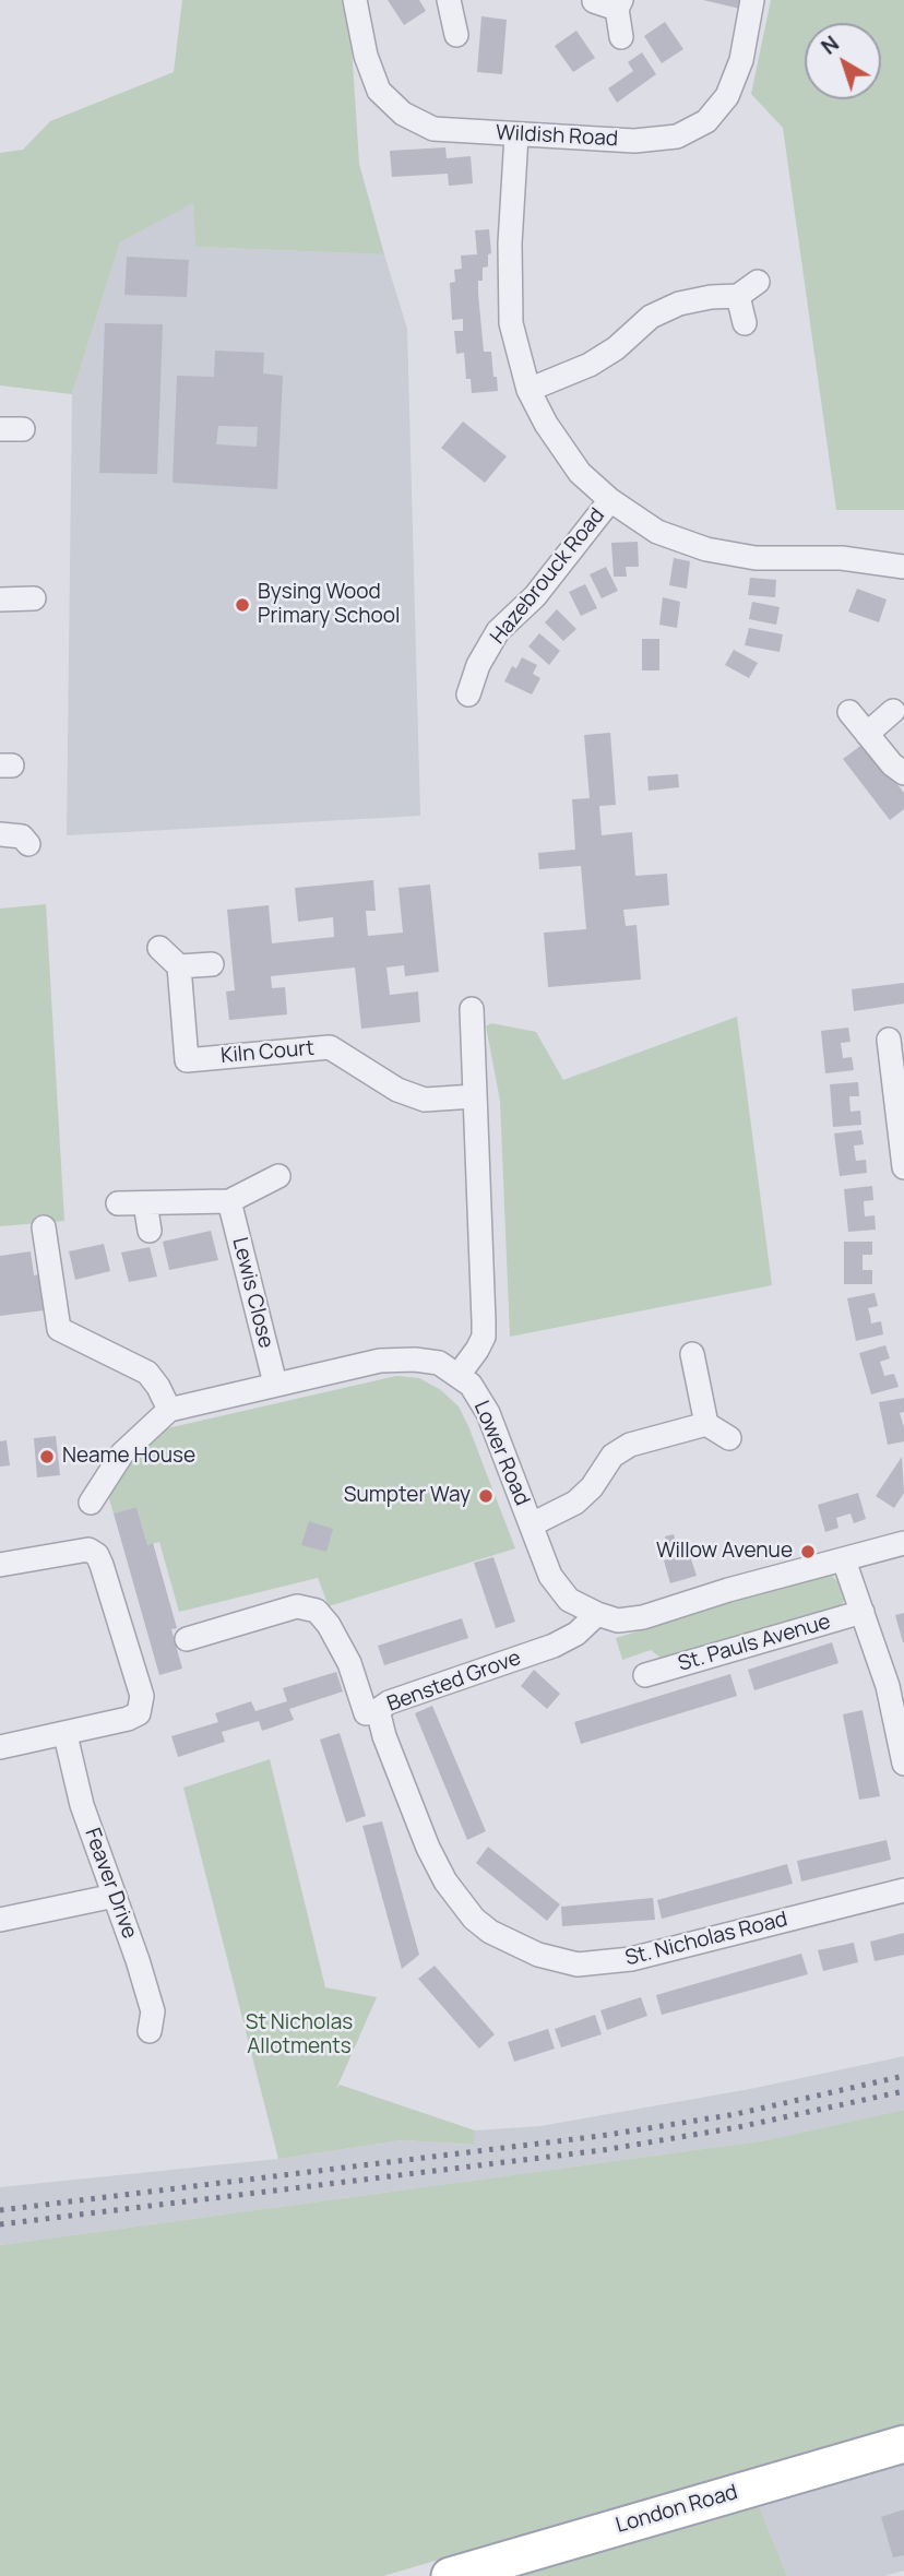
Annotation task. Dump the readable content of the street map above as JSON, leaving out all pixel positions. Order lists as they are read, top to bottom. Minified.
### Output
{"streets":{"main road":["London Road"],"street":["Wildish Road","Hazebrouck Road","Kiln Court","Lewis Close","Lower Road","St. Pauls Avenue","Bensted Grove","Feaver Drive","St. Nicholas Road"]},"crossings":[["Wildish Road","Hazebrouck Road"],["Lower Road","Bensted Grove"],["Bensted Grove","St. Nicholas Road"]],"parks":["St Nicholas Allotments"],"places":["Bysing Wood Primary School","Neame House","Sumpter Way","Willow Avenue"],"north":"top left"}
